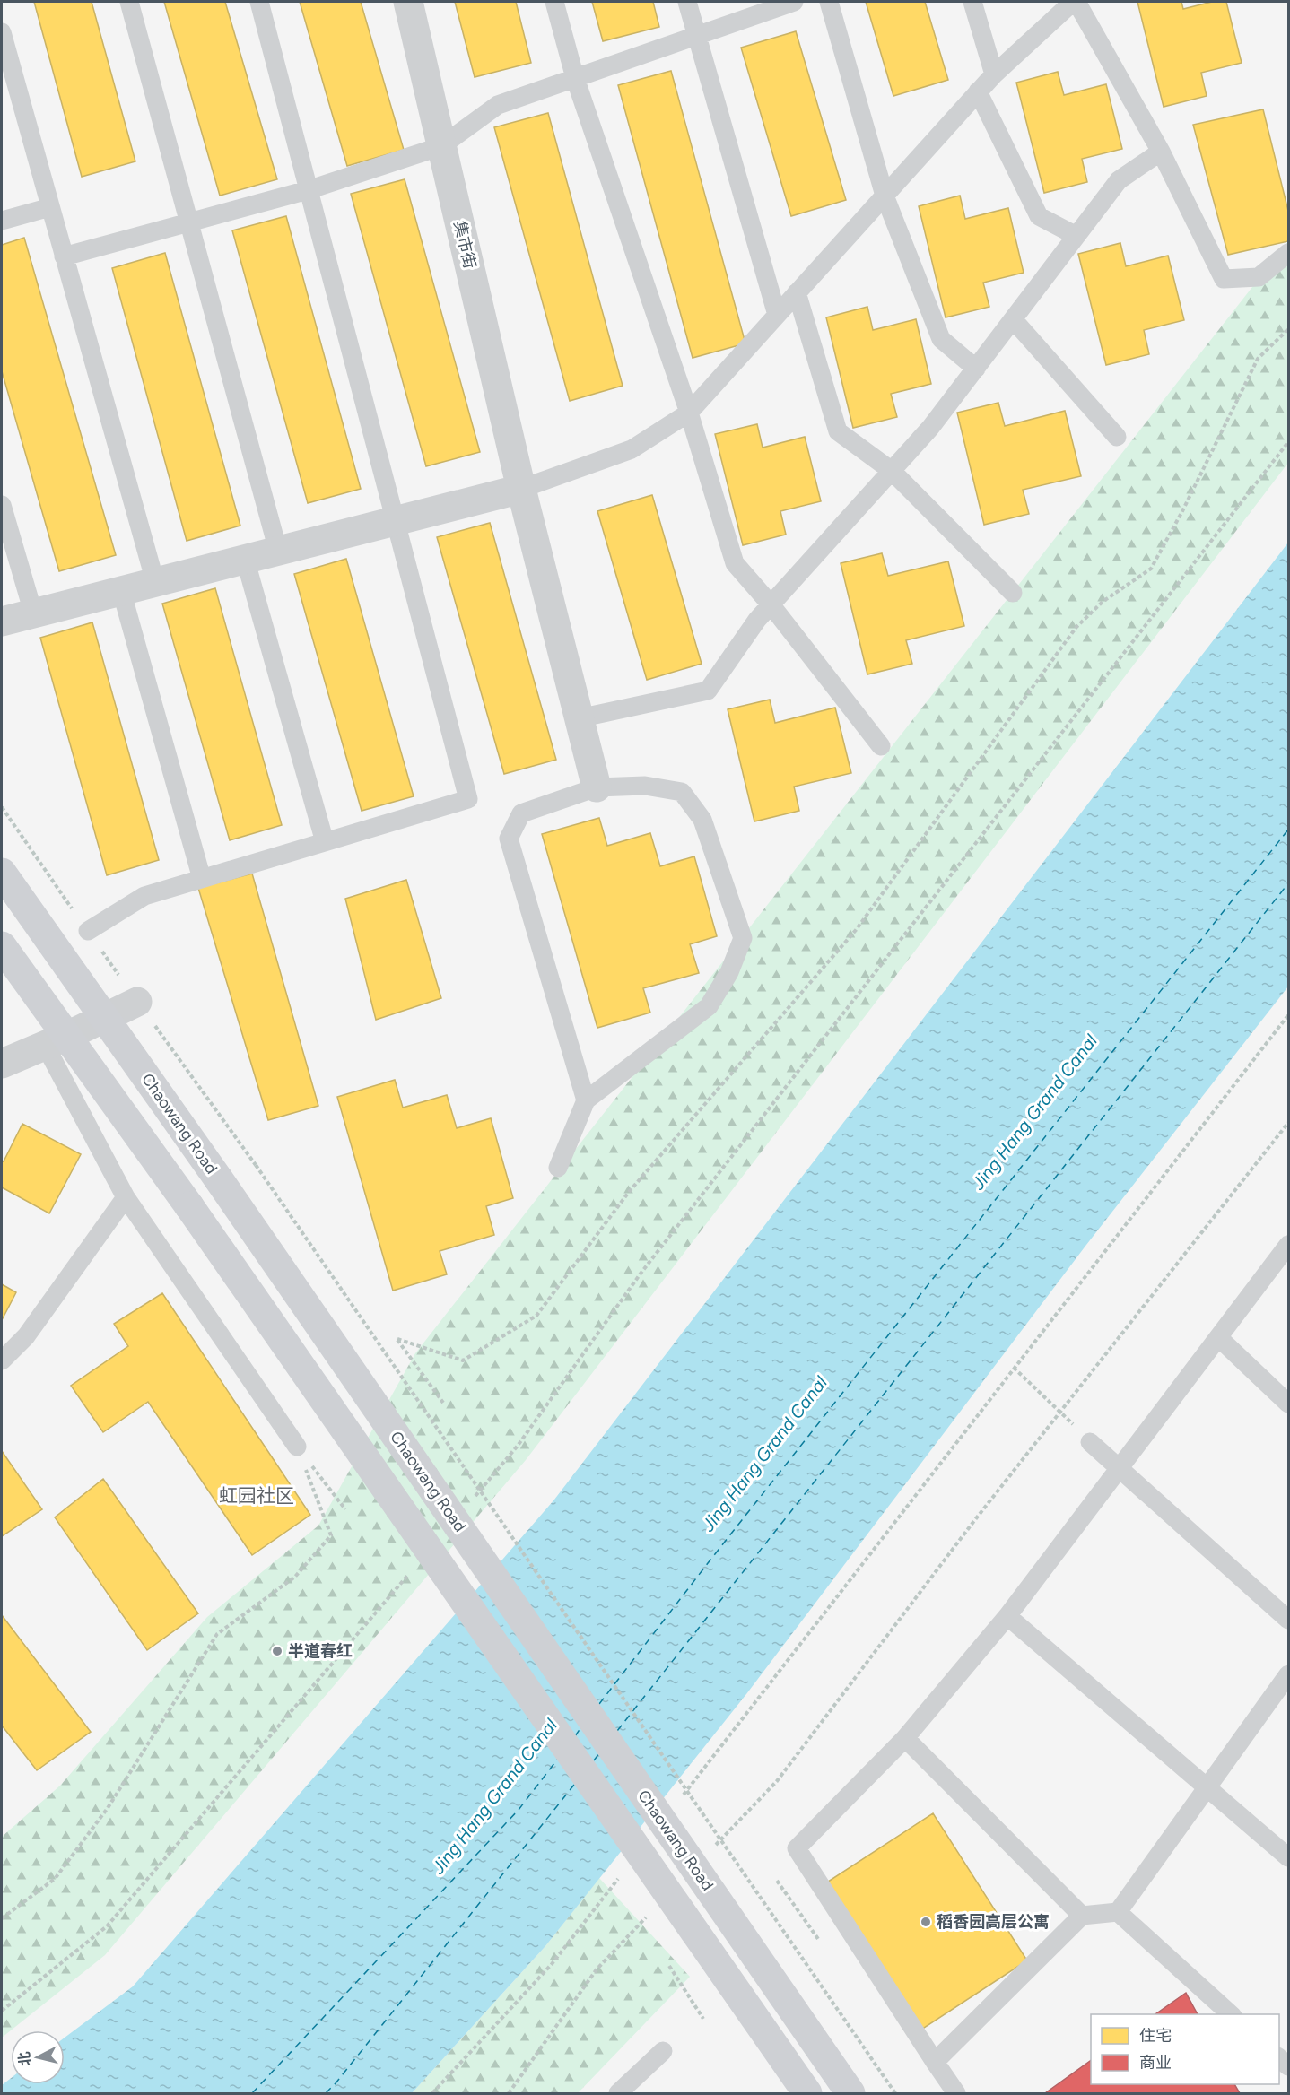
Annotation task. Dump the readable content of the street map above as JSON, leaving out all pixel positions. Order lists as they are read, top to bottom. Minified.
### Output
{"streets":{"main road":["Chaowang Road"],"street":["集市街"]},"districts":["虹园社区"],"water":["Jing Hang Grand Canal"],"places":["半道春红","稻香园高层公寓"],"legend":["住宅","商业"],"north":"left"}
